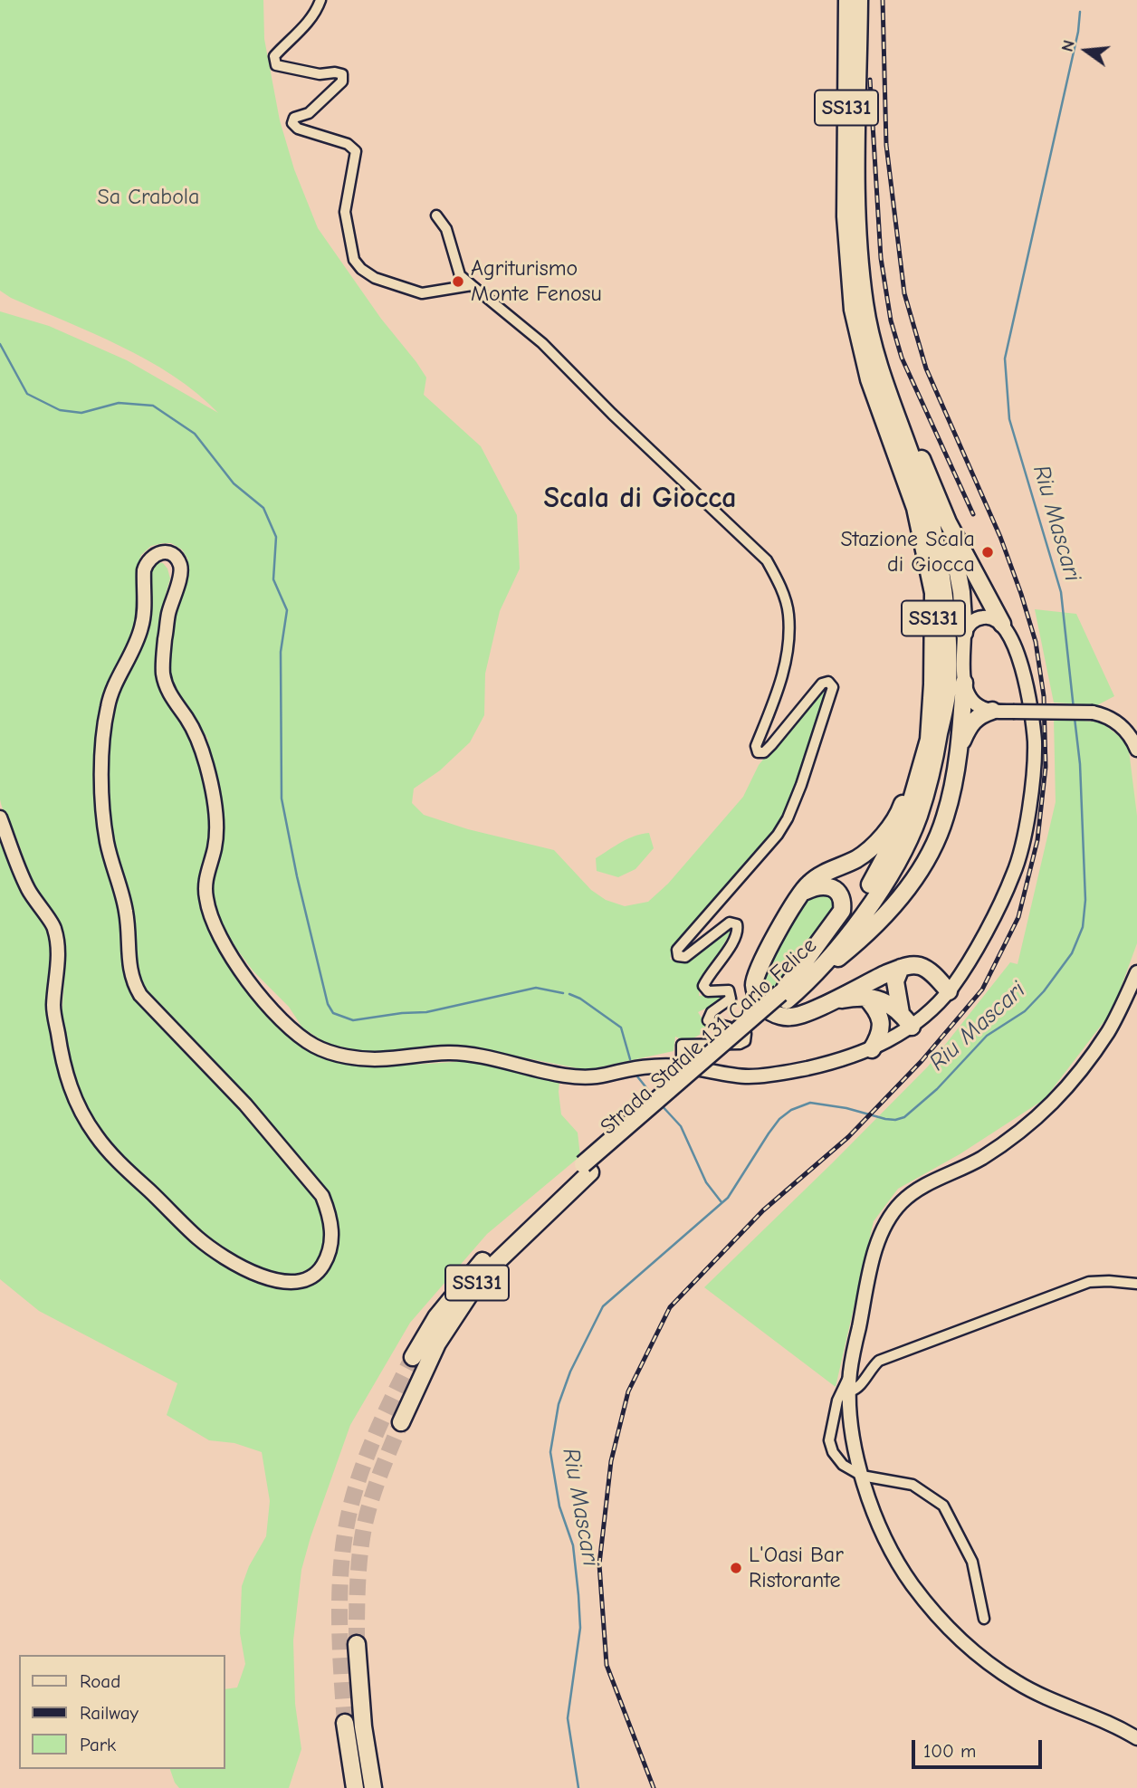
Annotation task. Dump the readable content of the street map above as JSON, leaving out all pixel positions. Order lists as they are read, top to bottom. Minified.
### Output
{"streets":{"highway":["SS131","Strada Statale 131 Carlo Felice"]},"districts":["Scala di Giocca"],"water":["Riu Mascari"],"parks":["Sa Crabola"],"places":["Agriturismo Monte Fenosu","Stazione Scala di Giocca","L'Oasi Bar Ristorante"],"legend":["Road","Railway","Park"],"scale_bar":"100 m","north":"left"}
